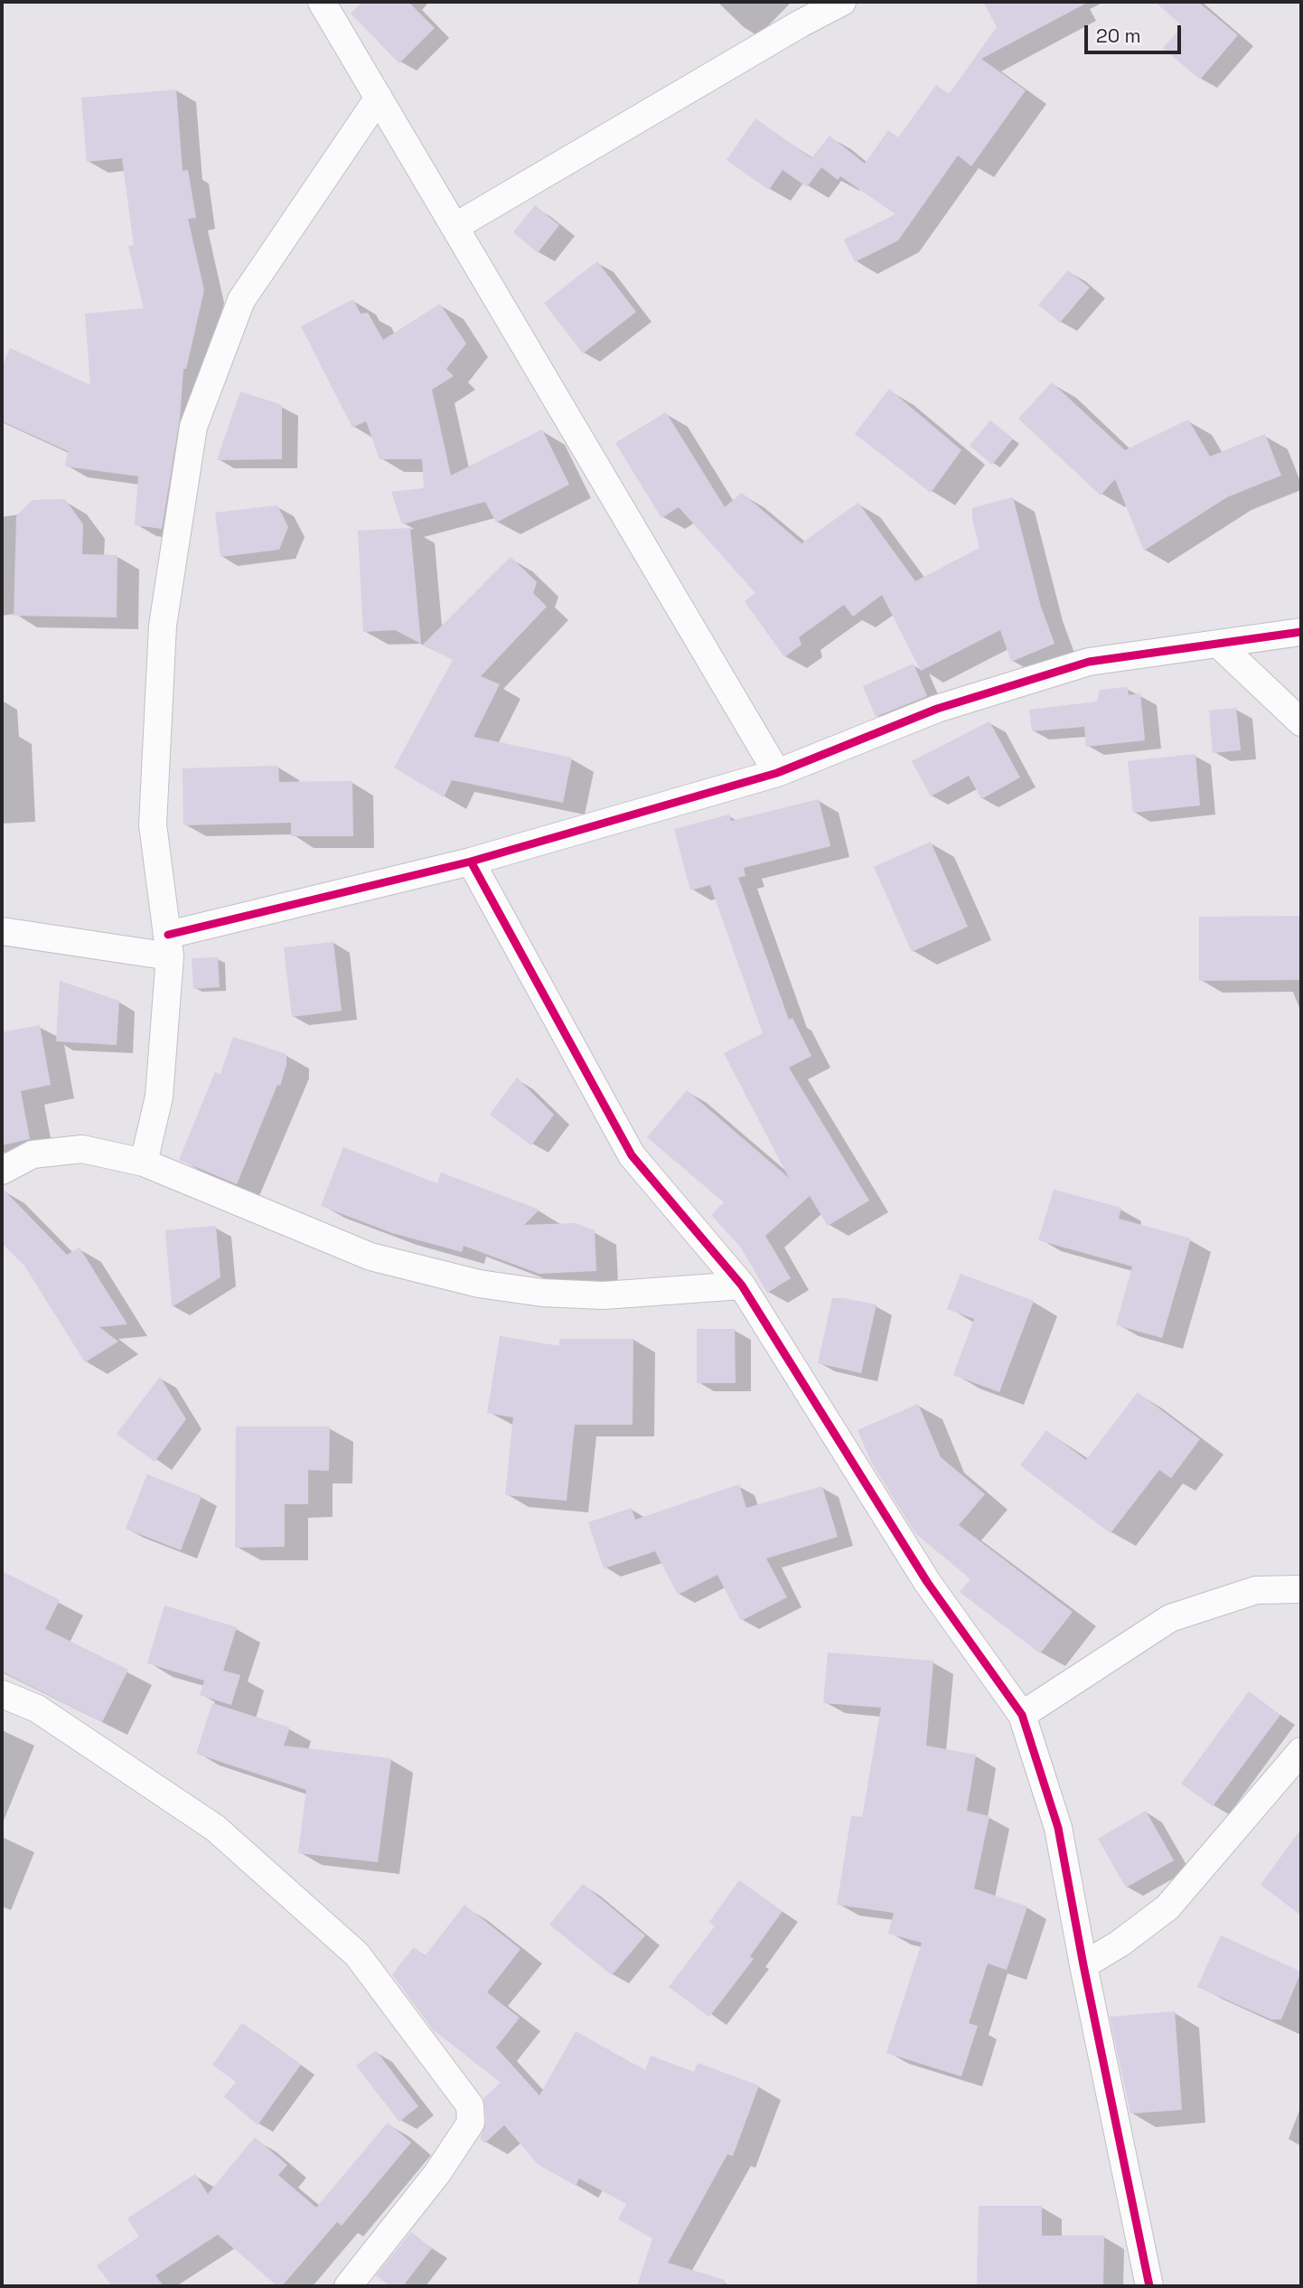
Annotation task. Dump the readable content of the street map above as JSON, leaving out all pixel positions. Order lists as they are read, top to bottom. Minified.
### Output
{"scale_bar":"20 m"}
